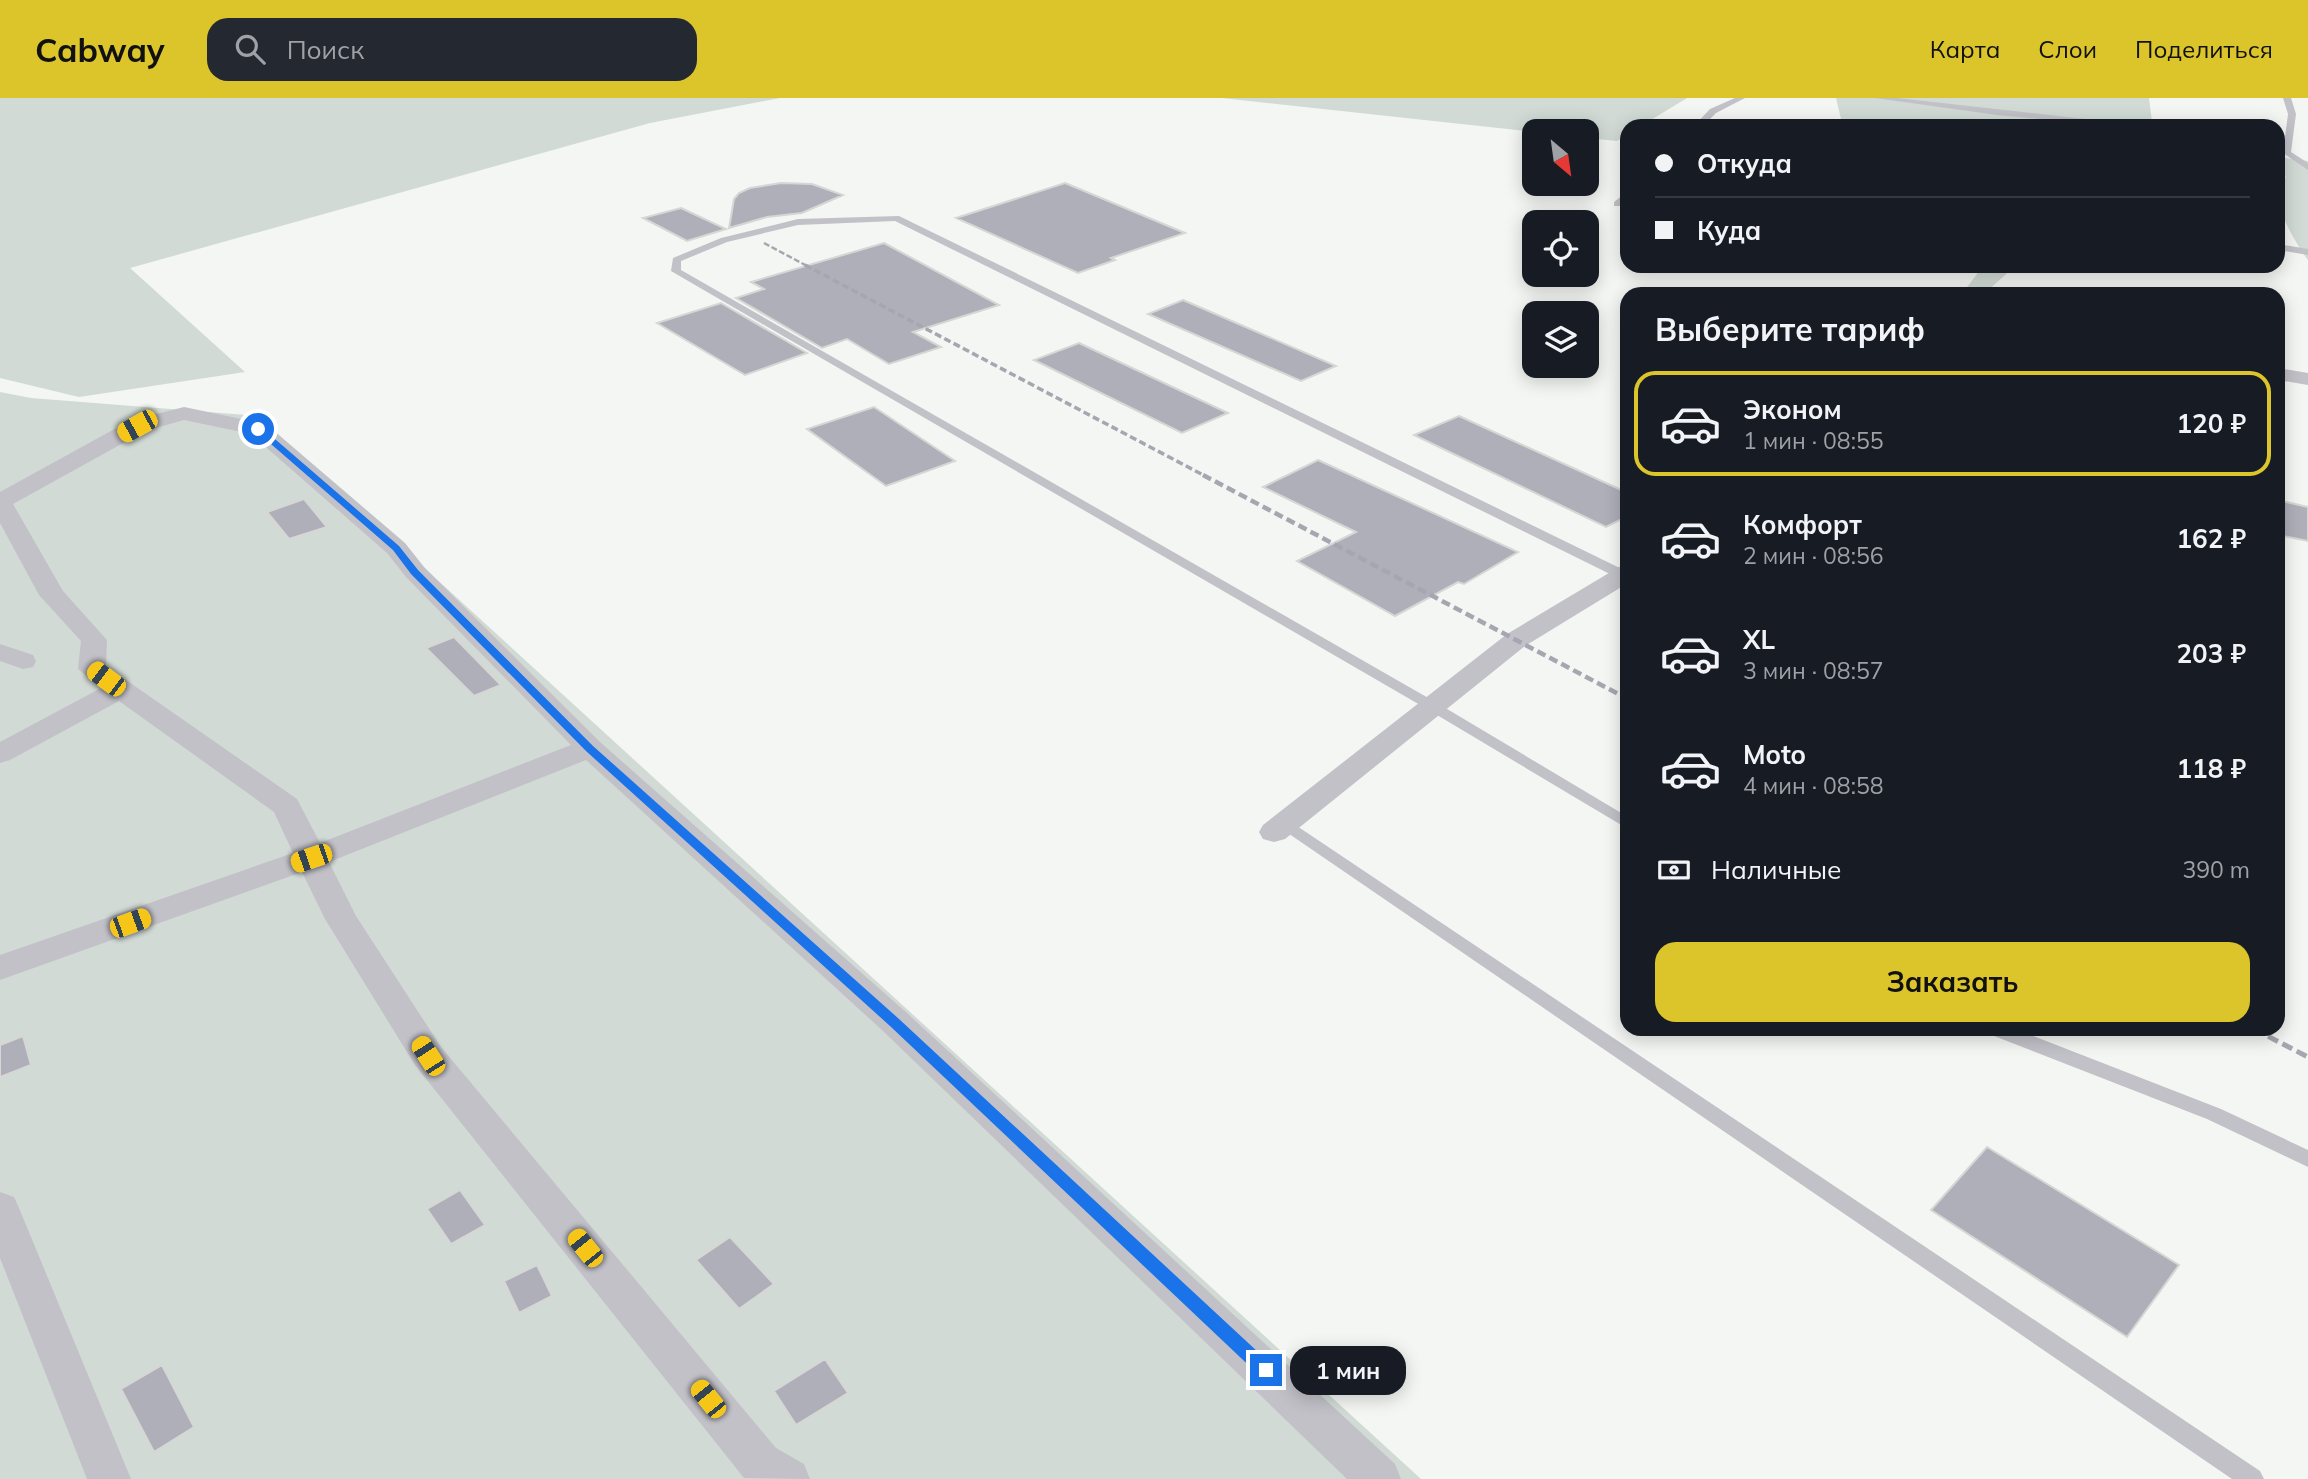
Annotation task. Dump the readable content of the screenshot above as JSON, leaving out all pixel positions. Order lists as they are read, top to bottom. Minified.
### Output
{"north":"bottom right","page":{"header":"Cabway","search":"Поиск","nav":["Карта","Слои","Поделиться"],"banner":["Откуда","Куда"],"heading":"Выберите тариф","list":[{"name":"Эконом","note":"1 мин · 08:55","value":"120 ₽"},{"name":"Комфорт","note":"2 мин · 08:56","value":"162 ₽"},{"name":"XL","note":"3 мин · 08:57","value":"203 ₽"},{"name":"Moto","note":"4 мин · 08:58","value":"118 ₽"}],"pay":["Наличные","390 m"],"buttons":"Заказать","bubble":"1 мин"}}
